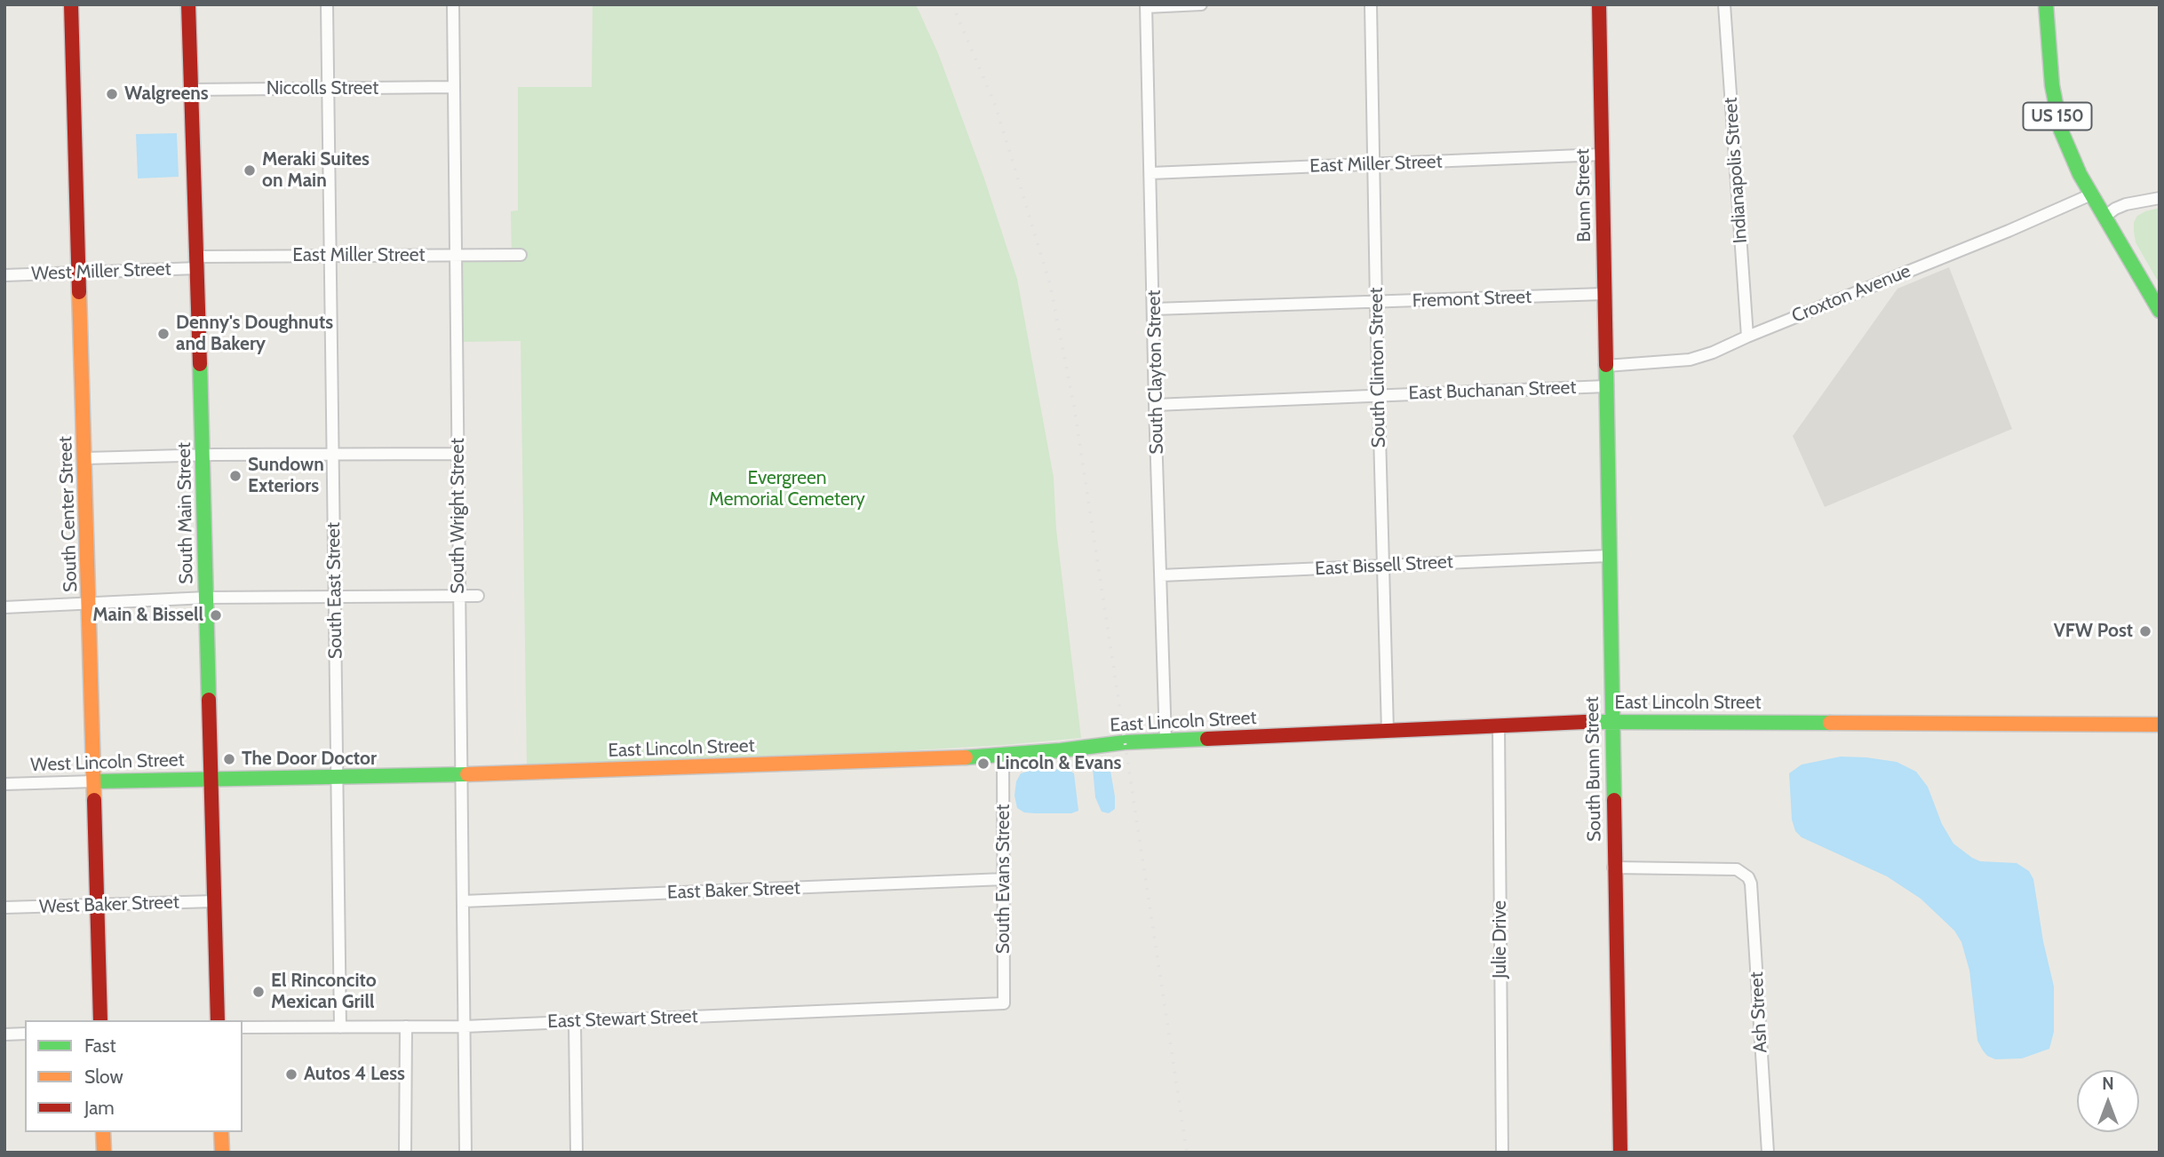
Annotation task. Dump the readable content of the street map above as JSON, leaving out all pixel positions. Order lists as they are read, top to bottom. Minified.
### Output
{"streets":{"main road":["US 150","Bunn Street","South Main Street","South Center Street","East Lincoln Street","West Lincoln Street","South Bunn Street"],"street":["Niccolls Street","East Miller Street","Indianapolis Street","West Miller Street","Croxton Avenue","Fremont Street","South Clinton Street","South Clayton Street","East Buchanan Street","South Wright Street","East Bissell Street","South East Street","South Evans Street","East Baker Street","West Baker Street","Julie Drive","Ash Street","East Stewart Street"]},"crossings":[["Niccolls Street","South Main Street"],["Niccolls Street","South Wright Street"],["Niccolls Street","South East Street"],["US 150","Croxton Avenue"],["East Miller Street","Bunn Street"],["East Miller Street","West Miller Street"],["East Miller Street","South Clinton Street"],["East Miller Street","South Clayton Street"],["East Miller Street","South Main Street"],["East Miller Street","South Wright Street"],["East Miller Street","South East Street"],["Indianapolis Street","Croxton Avenue"],["Bunn Street","Croxton Avenue"],["Bunn Street","Fremont Street"],["Bunn Street","East Buchanan Street"],["Bunn Street","South Bunn Street"],["West Miller Street","South Main Street"],["West Miller Street","South Center Street"],["Fremont Street","South Clinton Street"],["Fremont Street","South Clayton Street"],["South Clinton Street","East Buchanan Street"],["South Clinton Street","East Bissell Street"],["South Clinton Street","East Lincoln Street"],["South Clayton Street","East Buchanan Street"],["South Clayton Street","East Bissell Street"],["South Clayton Street","East Lincoln Street"],["East Buchanan Street","South Bunn Street"],["South Main Street","East Lincoln Street"],["South Main Street","West Lincoln Street"],["South Main Street","West Baker Street"],["South Center Street","West Lincoln Street"],["South Center Street","West Baker Street"],["South Wright Street","East Lincoln Street"],["South Wright Street","East Baker Street"],["South Wright Street","East Stewart Street"],["East Bissell Street","South Bunn Street"],["South East Street","East Lincoln Street"],["South East Street","East Stewart Street"],["East Lincoln Street","West Lincoln Street"],["East Lincoln Street","South Bunn Street"],["East Lincoln Street","South Evans Street"],["East Lincoln Street","Julie Drive"],["South Bunn Street","Ash Street"],["South Evans Street","East Baker Street"],["South Evans Street","East Stewart Street"]],"parks":["Evergreen Memorial Cemetery"],"places":["Walgreens","Meraki Suites on Main","Denny's Doughnuts and Bakery","Sundown Exteriors","Main & Bissell","VFW Post","The Door Doctor","Lincoln & Evans","El Rinconcito Mexican Grill","Autos 4 Less"],"legend":["Fast","Slow","Jam"],"north":"top"}
